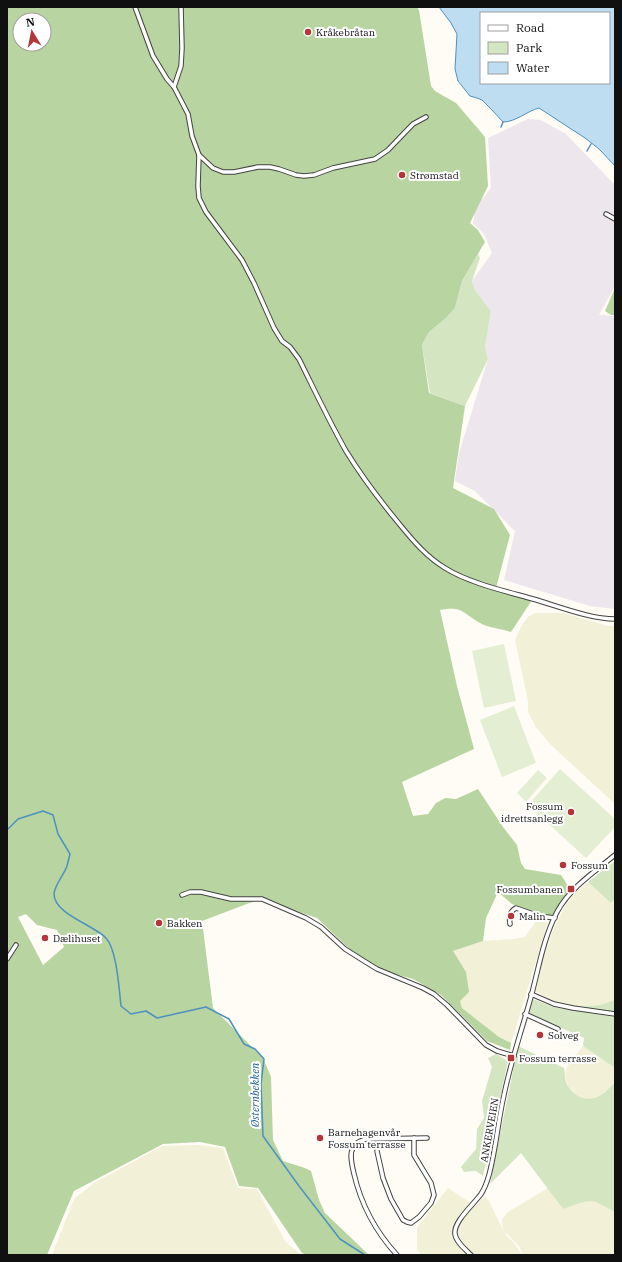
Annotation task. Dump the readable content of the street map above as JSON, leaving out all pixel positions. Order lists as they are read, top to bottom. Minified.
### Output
{"streets":{"street":["ANKERVEIEN"]},"water":["Østernbekken"],"places":{"other":["Kråkebråtan","Strømstad","Fossum idrettsanlegg","Fossum","Malin","Bakken","Dælihuset","Solveg","Barnehagenvår Fossum terrasse"],"transit":["Fossumbanen","Fossum terrasse"]},"legend":["Road","Park","Water"],"north":"top"}
